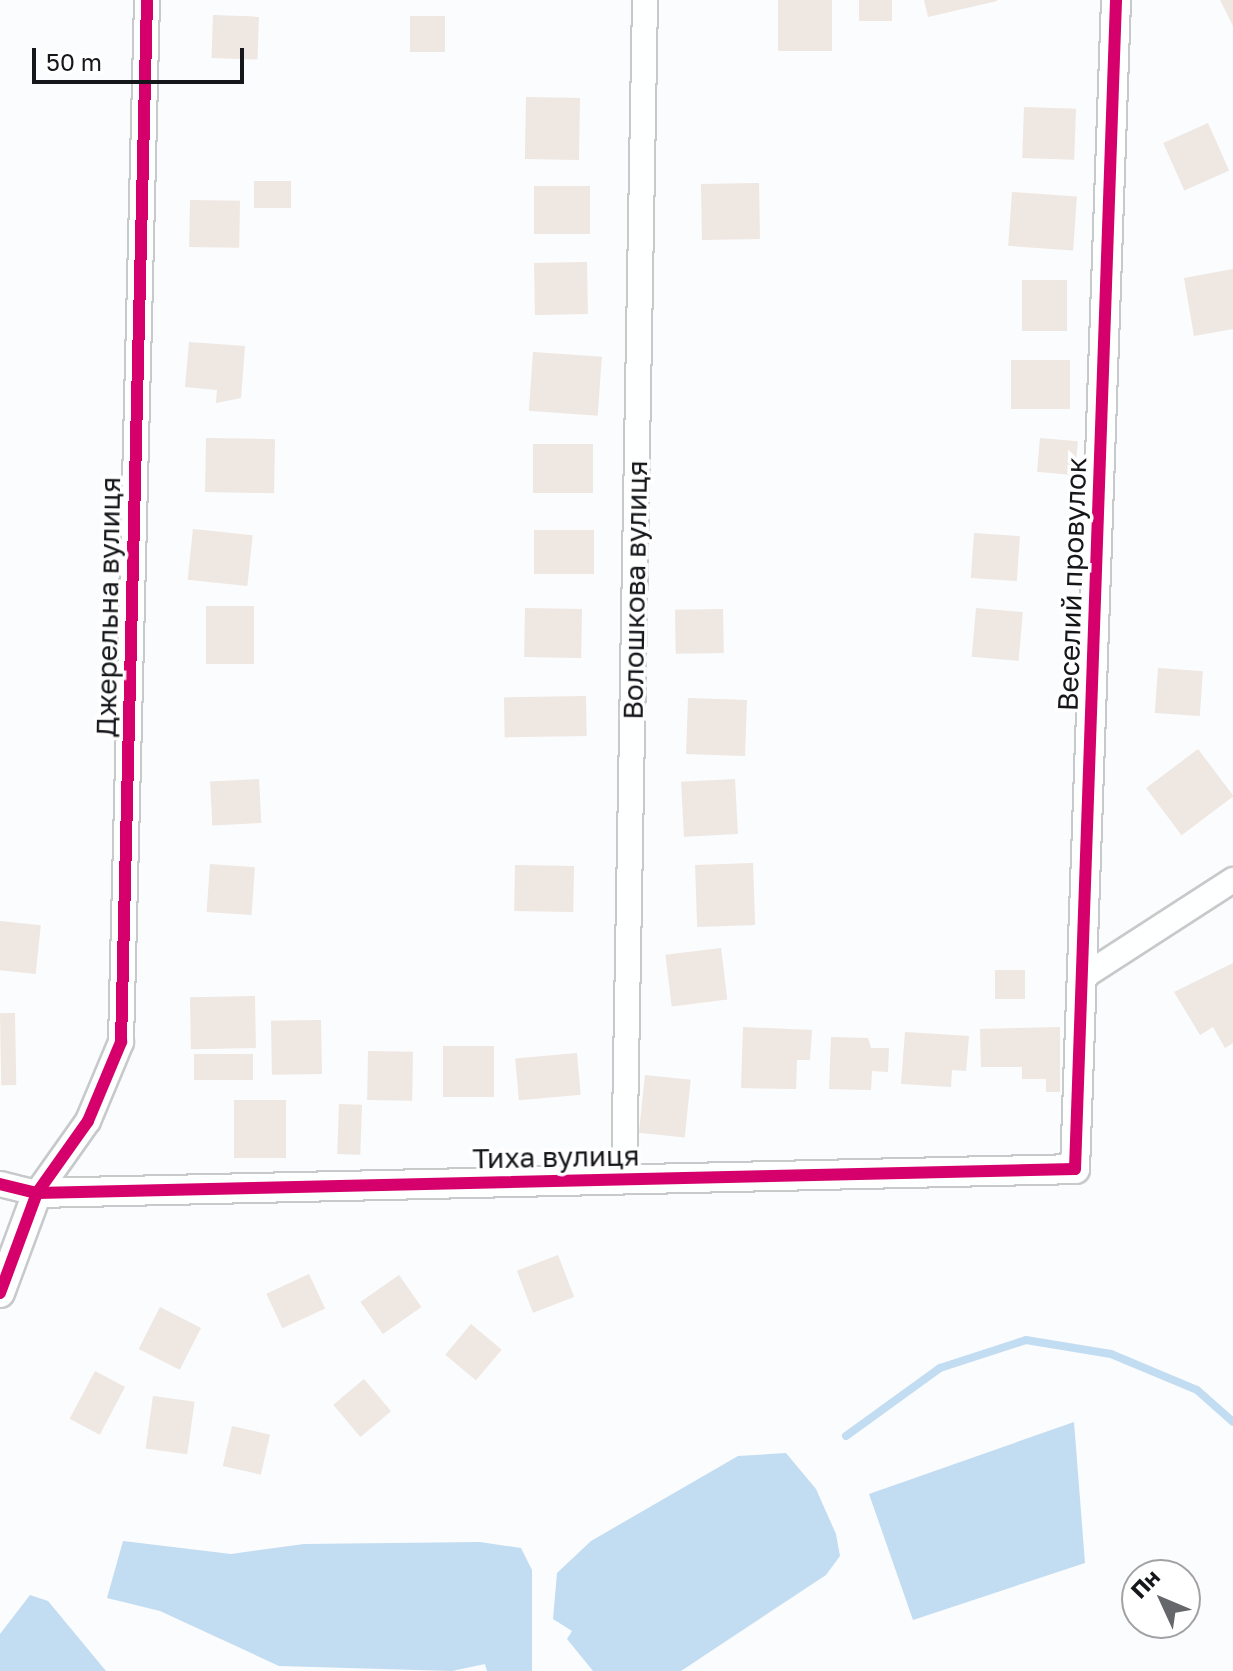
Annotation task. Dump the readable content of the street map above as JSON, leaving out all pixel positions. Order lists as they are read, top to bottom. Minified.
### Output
{"streets":{"street":["Веселий провулок","Волошкова вулиця","Джерельна вулиця","Тиха вулиця"]},"crossings":[["Веселий провулок","Тиха вулиця"],["Волошкова вулиця","Тиха вулиця"],["Джерельна вулиця","Тиха вулиця"]],"scale_bar":"50 m","north":"top left"}
